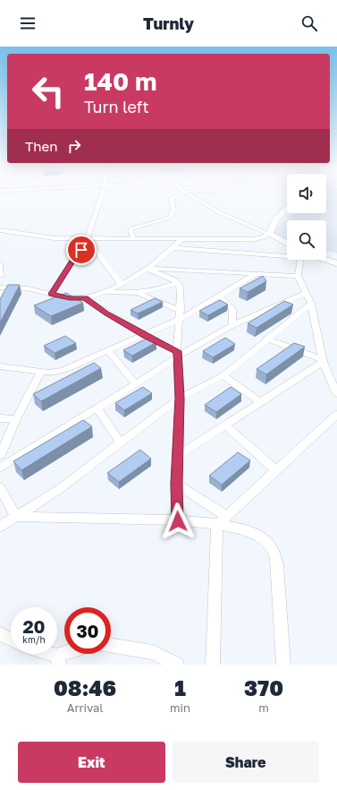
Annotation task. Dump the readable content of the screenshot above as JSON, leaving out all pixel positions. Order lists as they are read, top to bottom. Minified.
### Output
{"page":{"header":"Turnly","turn":["140 m","Turn left"],"then":"Then","speed":"20 km/h","limit":"30","eta":["08:46","Arrival","1","min","370","m"],"buttons":["Exit","Share"]}}
